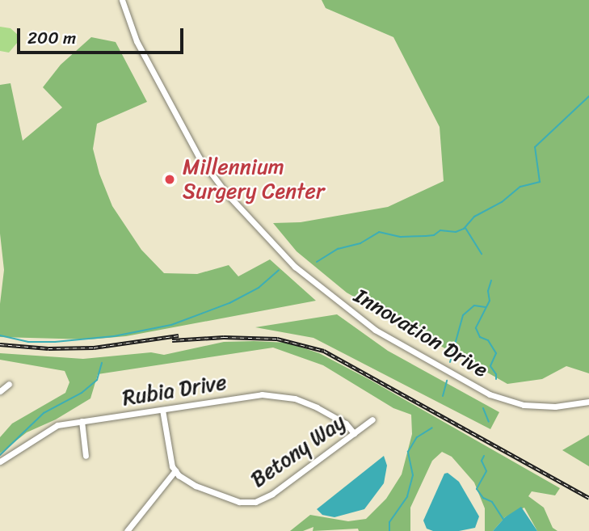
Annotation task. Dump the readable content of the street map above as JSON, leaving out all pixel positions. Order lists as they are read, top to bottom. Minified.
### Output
{"streets":{"street":["Innovation Drive","Rubia Drive","Betony Way"]},"crossings":[["Rubia Drive","Betony Way"]],"places":["Millennium Surgery Center"],"scale_bar":"200 m"}
